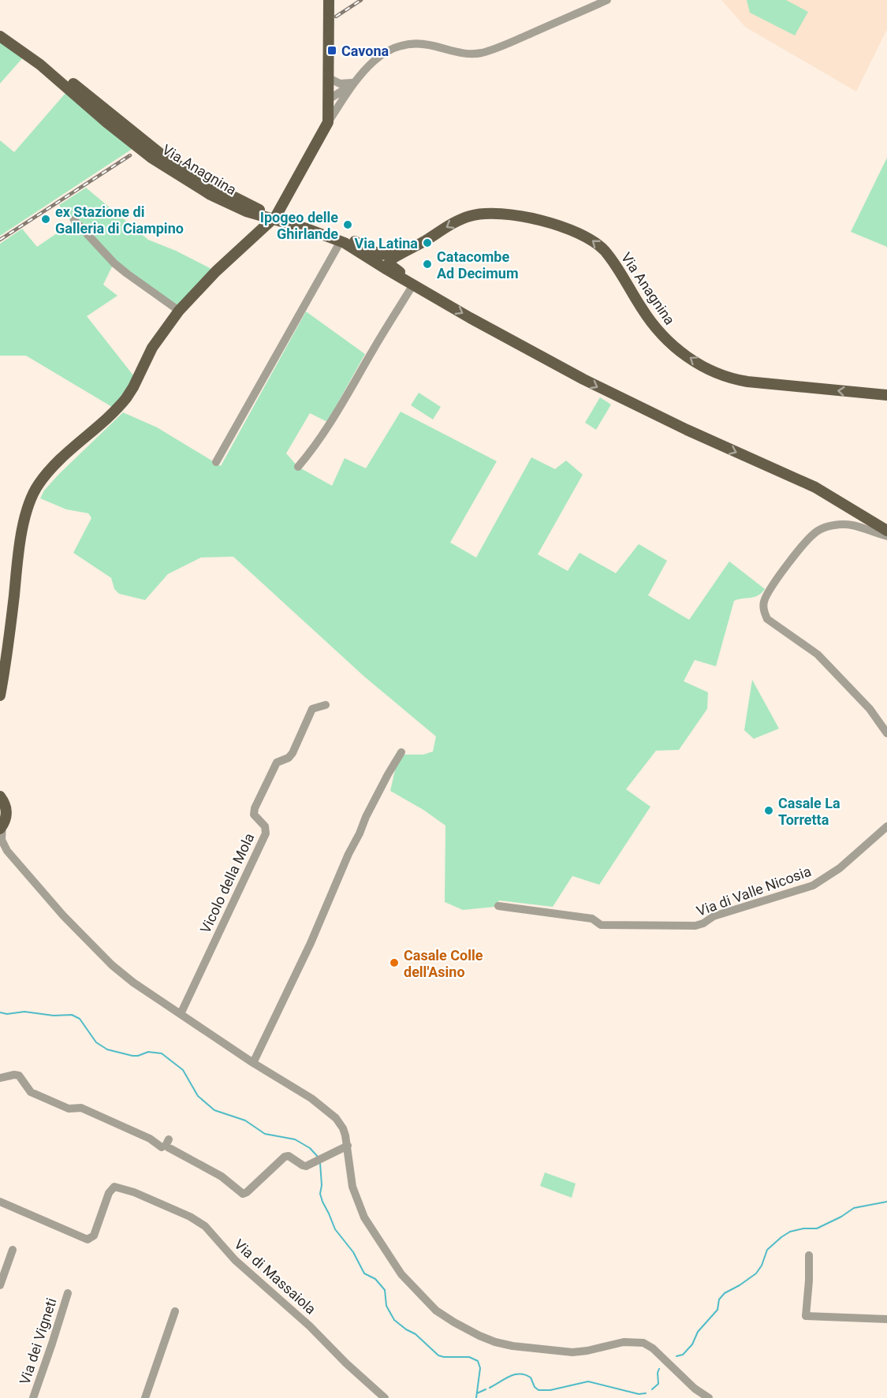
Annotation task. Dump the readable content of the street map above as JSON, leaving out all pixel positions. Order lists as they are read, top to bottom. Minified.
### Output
{"streets":{"main road":["Via Anagnina"],"street":["Vicolo della Mola","Via di Valle Nicosia","Via di Massaiola","Via dei Vigneti"]},"places":{"transit":["Cavona"],"other":["ex Stazione di Galleria di Ciampino","Ipogeo delle Ghirlande","Via Latina","Catacombe Ad Decimum","Casale La Torretta","Casale Colle dell'Asino"]}}
